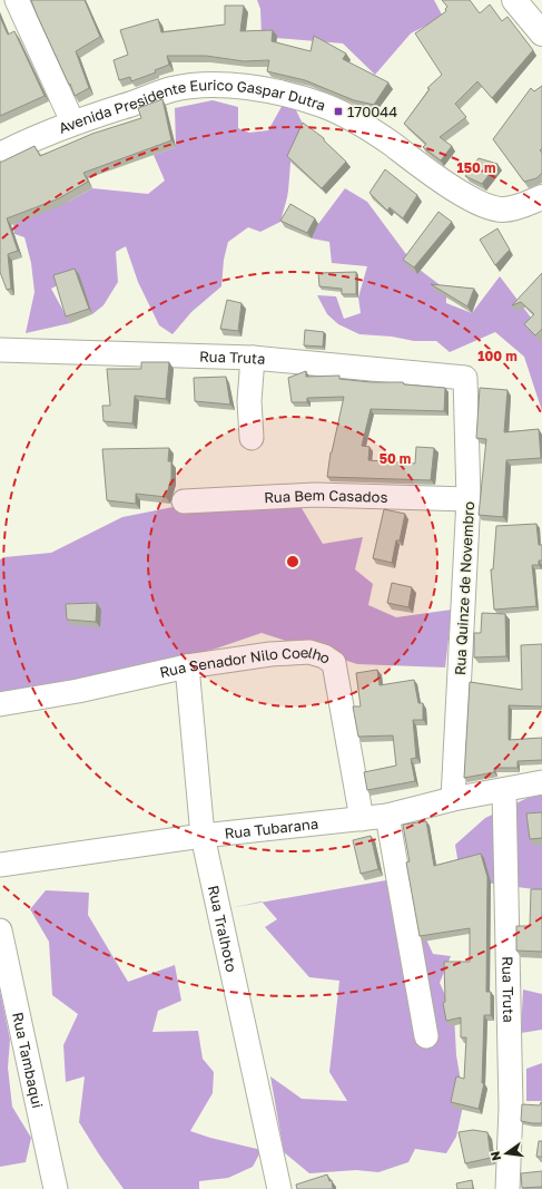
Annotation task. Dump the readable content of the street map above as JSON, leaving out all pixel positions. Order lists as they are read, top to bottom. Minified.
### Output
{"streets":{"main road":["Avenida Presidente Eurico Gaspar Dutra"],"street":["Rua Truta","Rua Bem Casados","Rua Quinze de Novembro","Rua Senador Nilo Coelho","Rua Tubarana","Rua Tralhoto","Rua Tambaqui"]},"crossings":[["Rua Truta","Rua Quinze de Novembro"],["Rua Truta","Rua Tubarana"],["Rua Bem Casados","Rua Quinze de Novembro"],["Rua Quinze de Novembro","Rua Tubarana"],["Rua Senador Nilo Coelho","Rua Tubarana"],["Rua Senador Nilo Coelho","Rua Tralhoto"],["Rua Tubarana","Rua Tralhoto"]],"places":{"transit":["170044"]},"north":"left","rings":["150 m","100 m","50 m"]}
